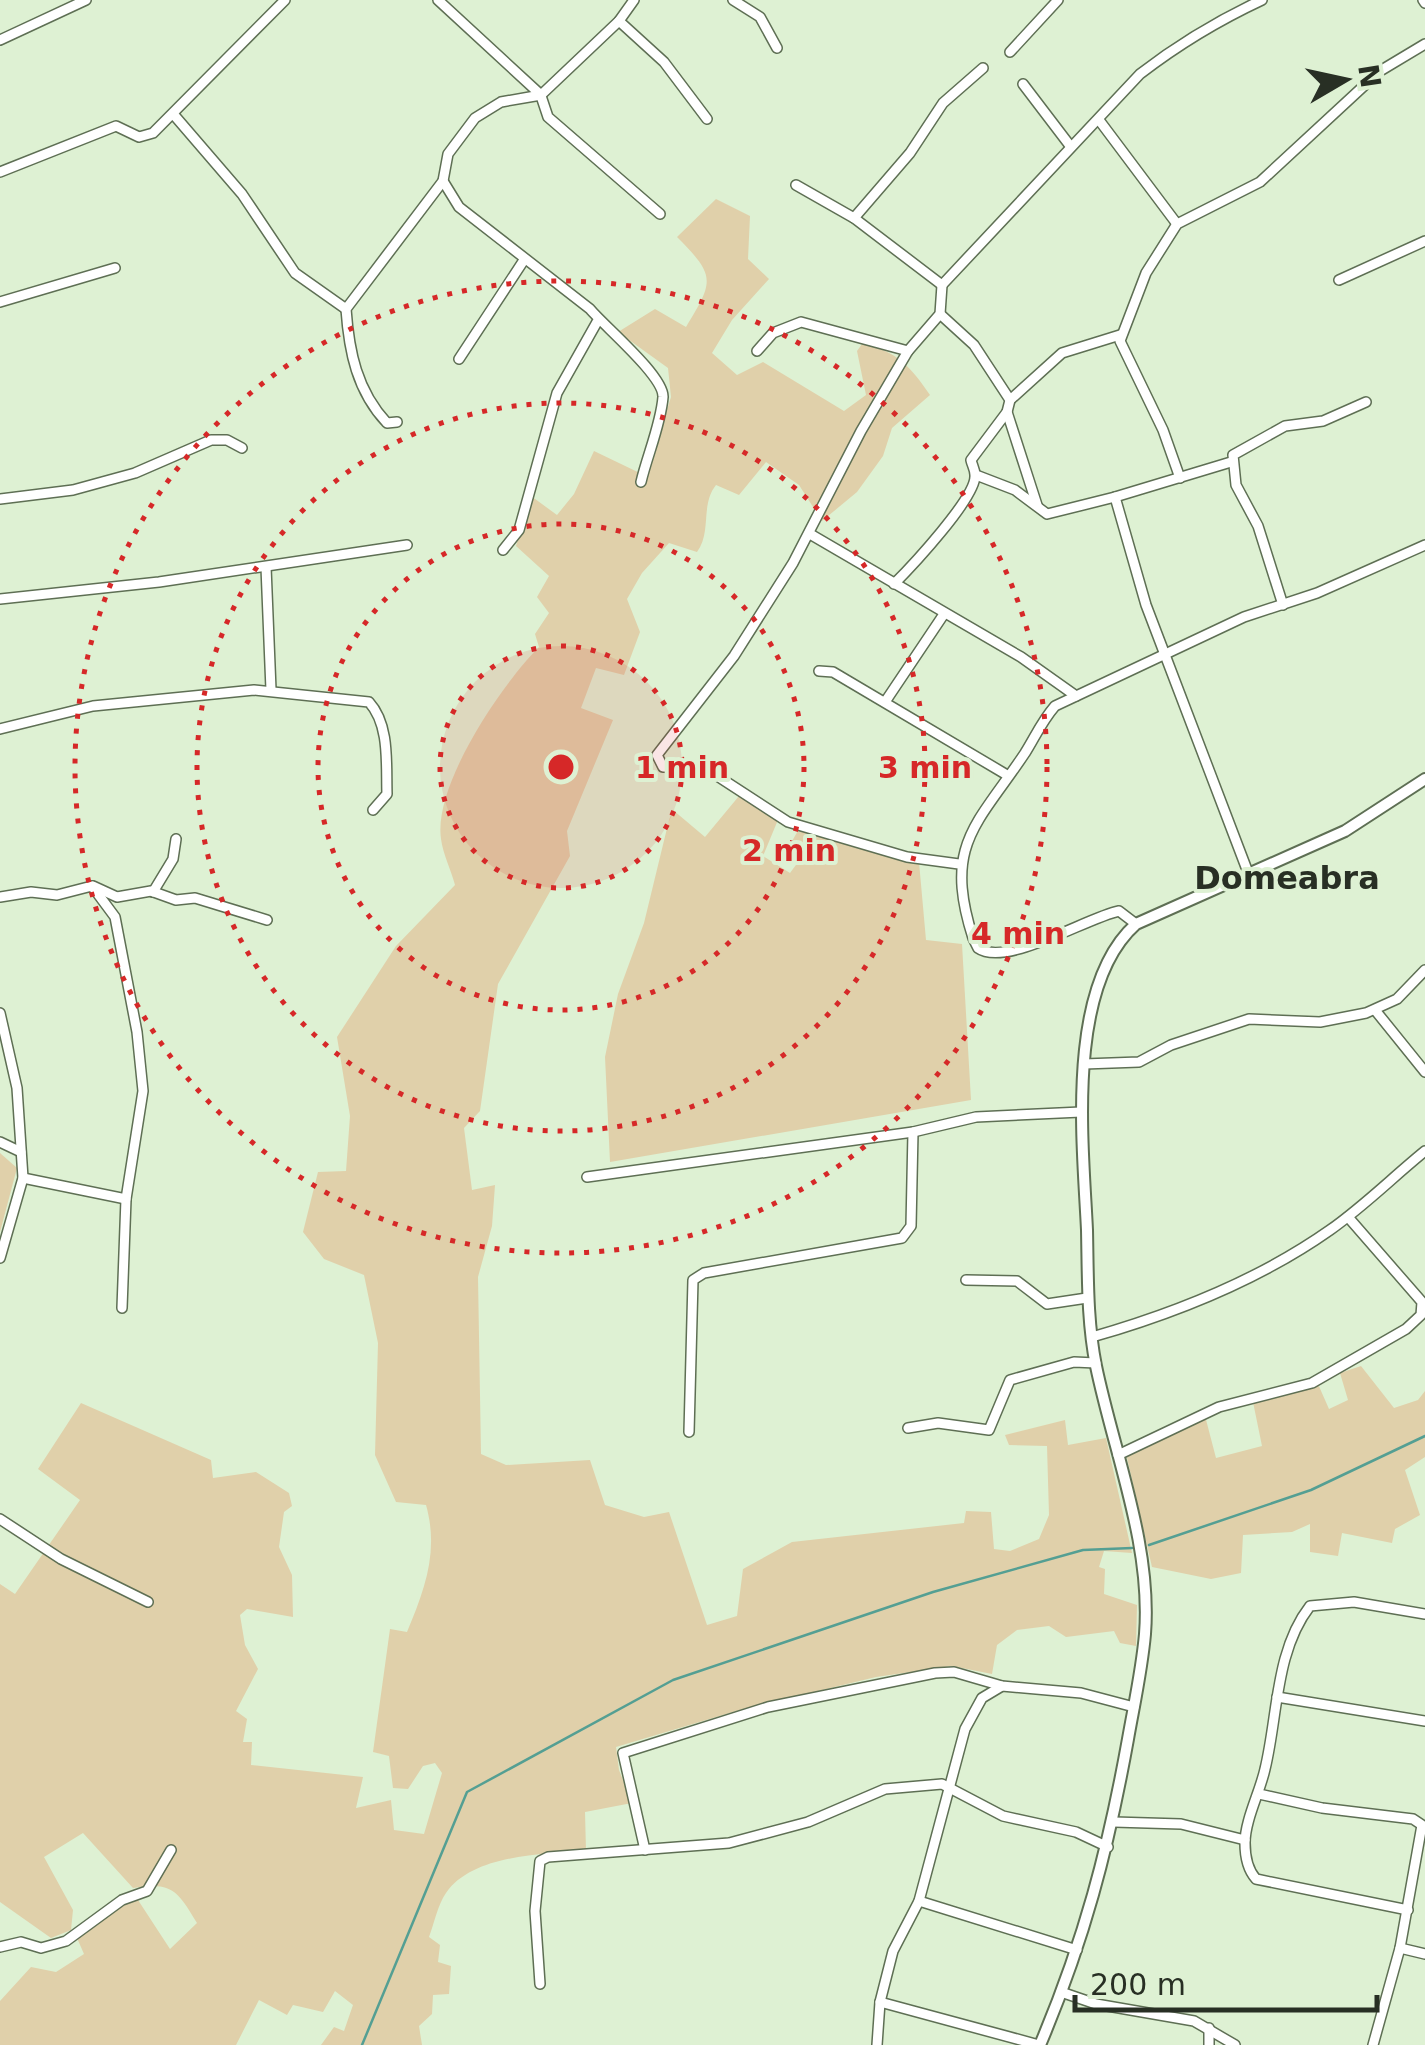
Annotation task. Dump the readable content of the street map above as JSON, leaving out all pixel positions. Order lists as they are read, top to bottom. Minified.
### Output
{"districts":["Domeabra"],"scale_bar":"200 m","north":"right","rings":["1 min","3 min","2 min","4 min"]}
